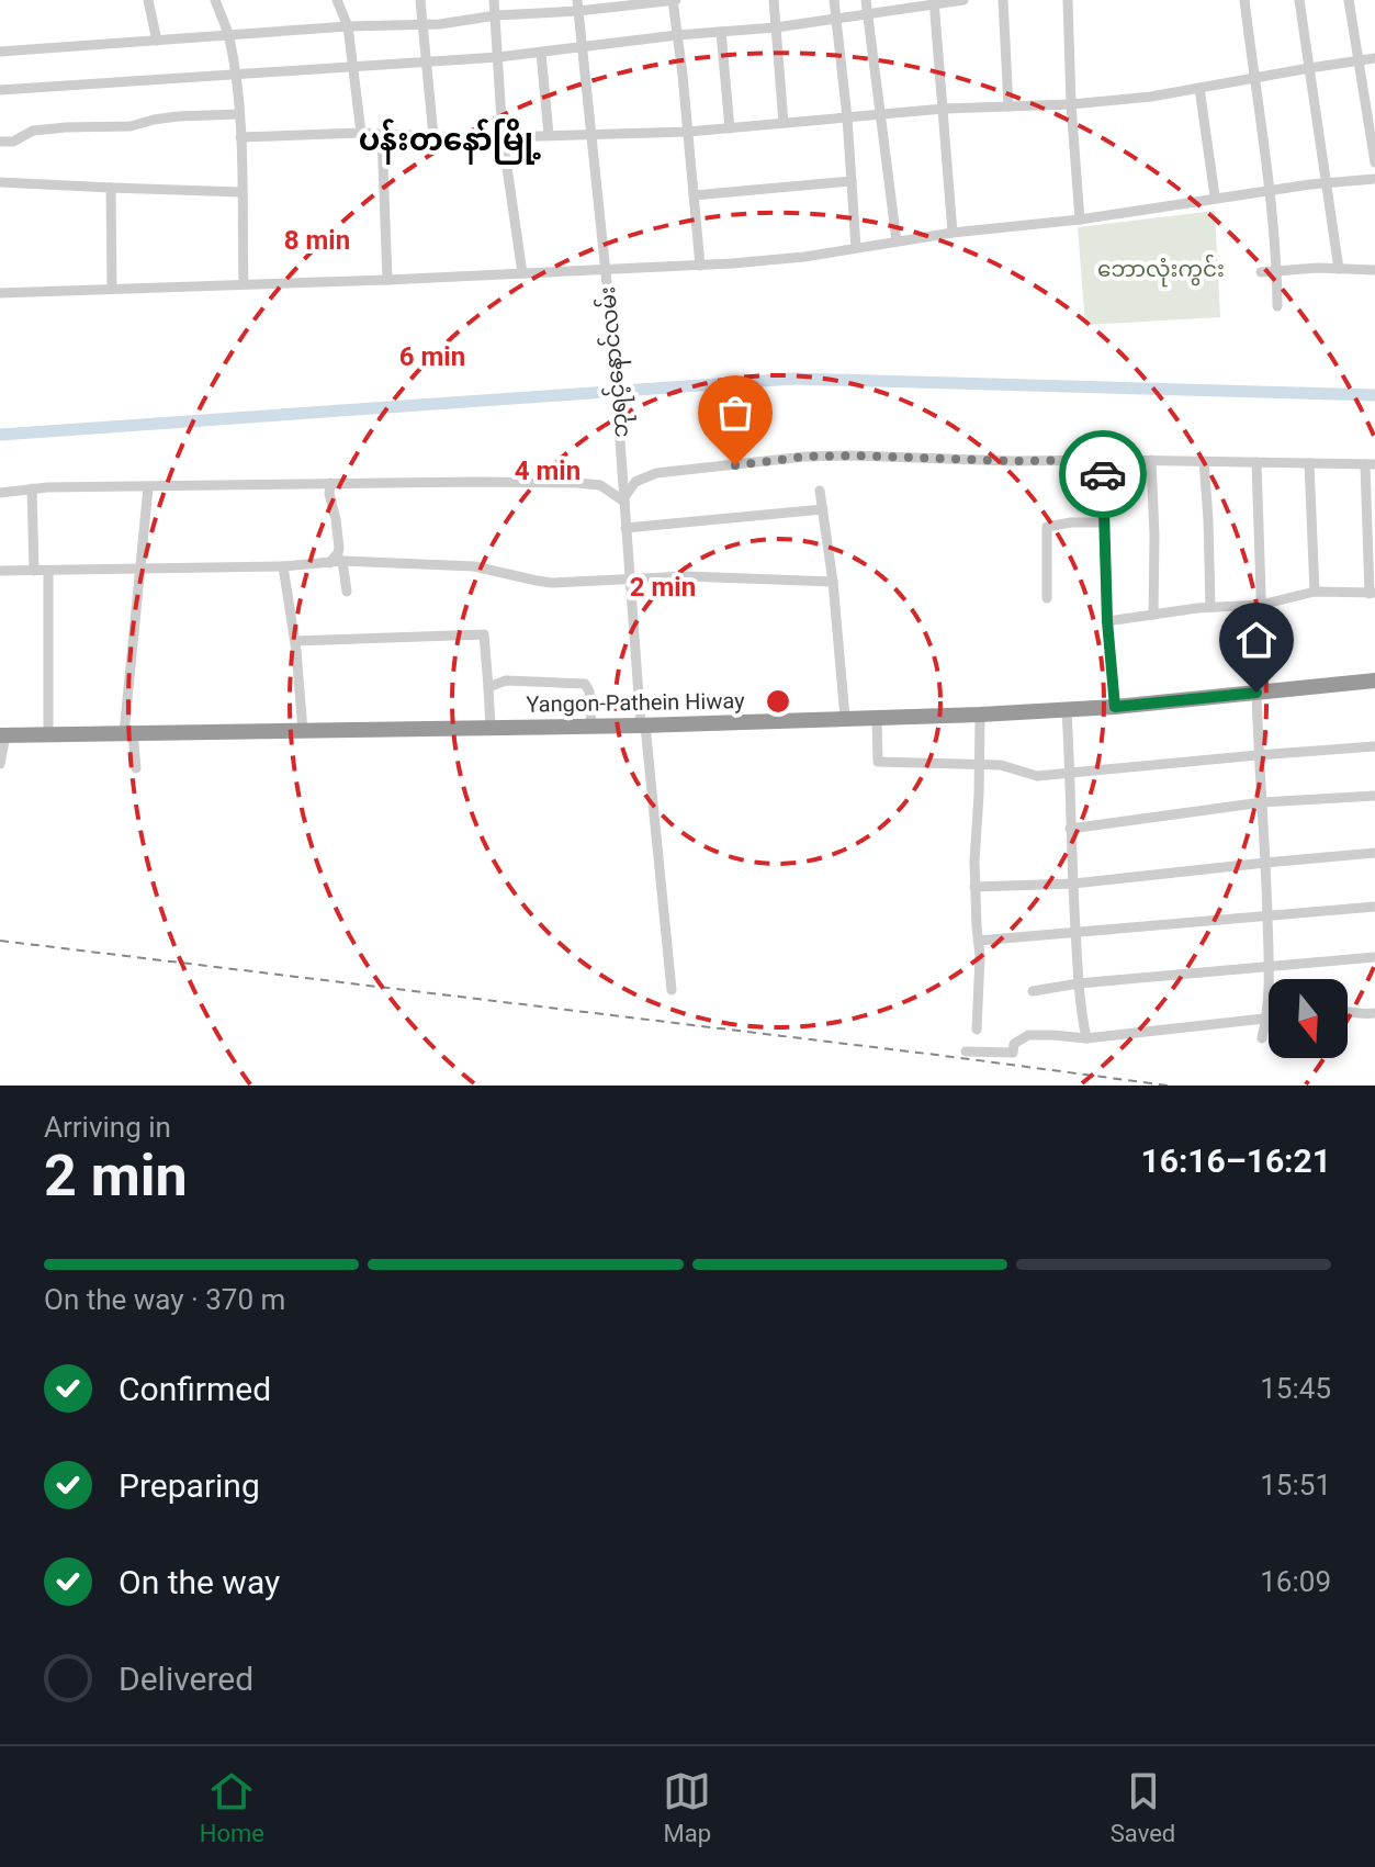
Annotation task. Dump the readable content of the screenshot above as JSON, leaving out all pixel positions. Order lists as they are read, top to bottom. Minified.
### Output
{"streets":{"highway":["Yangon-Pathein Hiway"],"street":["ဘုရင့်နောင်လမ်း"]},"crossings":[["ဘုရင့်နောင်လမ်း","Yangon-Pathein Hiway"]],"districts":["ပန်းတနော်မြို့"],"parks":["ဘောလုံးကွင်း"],"north":"bottom","page":{"heading":["2 min","Arriving in","16:16–16:21"],"bar":"On the way · 370 m","list":[["Confirmed","15:45"],["Preparing","15:51"],["On the way","16:09"],"Delivered"],"tabs":["Home","Map","Saved"]},"rings":["8 min","6 min","4 min","2 min"]}
